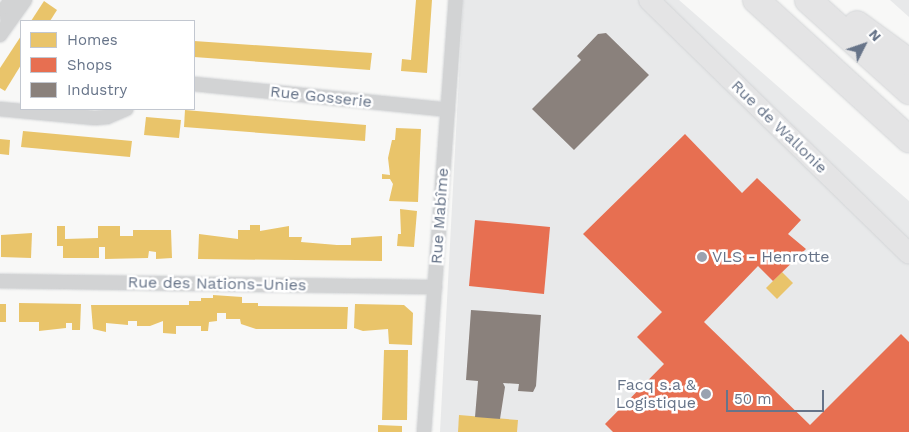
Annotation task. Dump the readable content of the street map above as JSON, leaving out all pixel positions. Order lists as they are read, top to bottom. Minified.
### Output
{"streets":{"street":["Rue Gosserie","Rue de Wallonie","Rue Mabîme","Rue des Nations-Unies"]},"crossings":[["Rue Gosserie","Rue Mabîme"],["Rue Mabîme","Rue des Nations-Unies"]],"places":["VLS - Henrotte","Facq s.a & Logistique"],"legend":["Homes","Shops","Industry"],"scale_bar":"50 m","north":"top right"}
